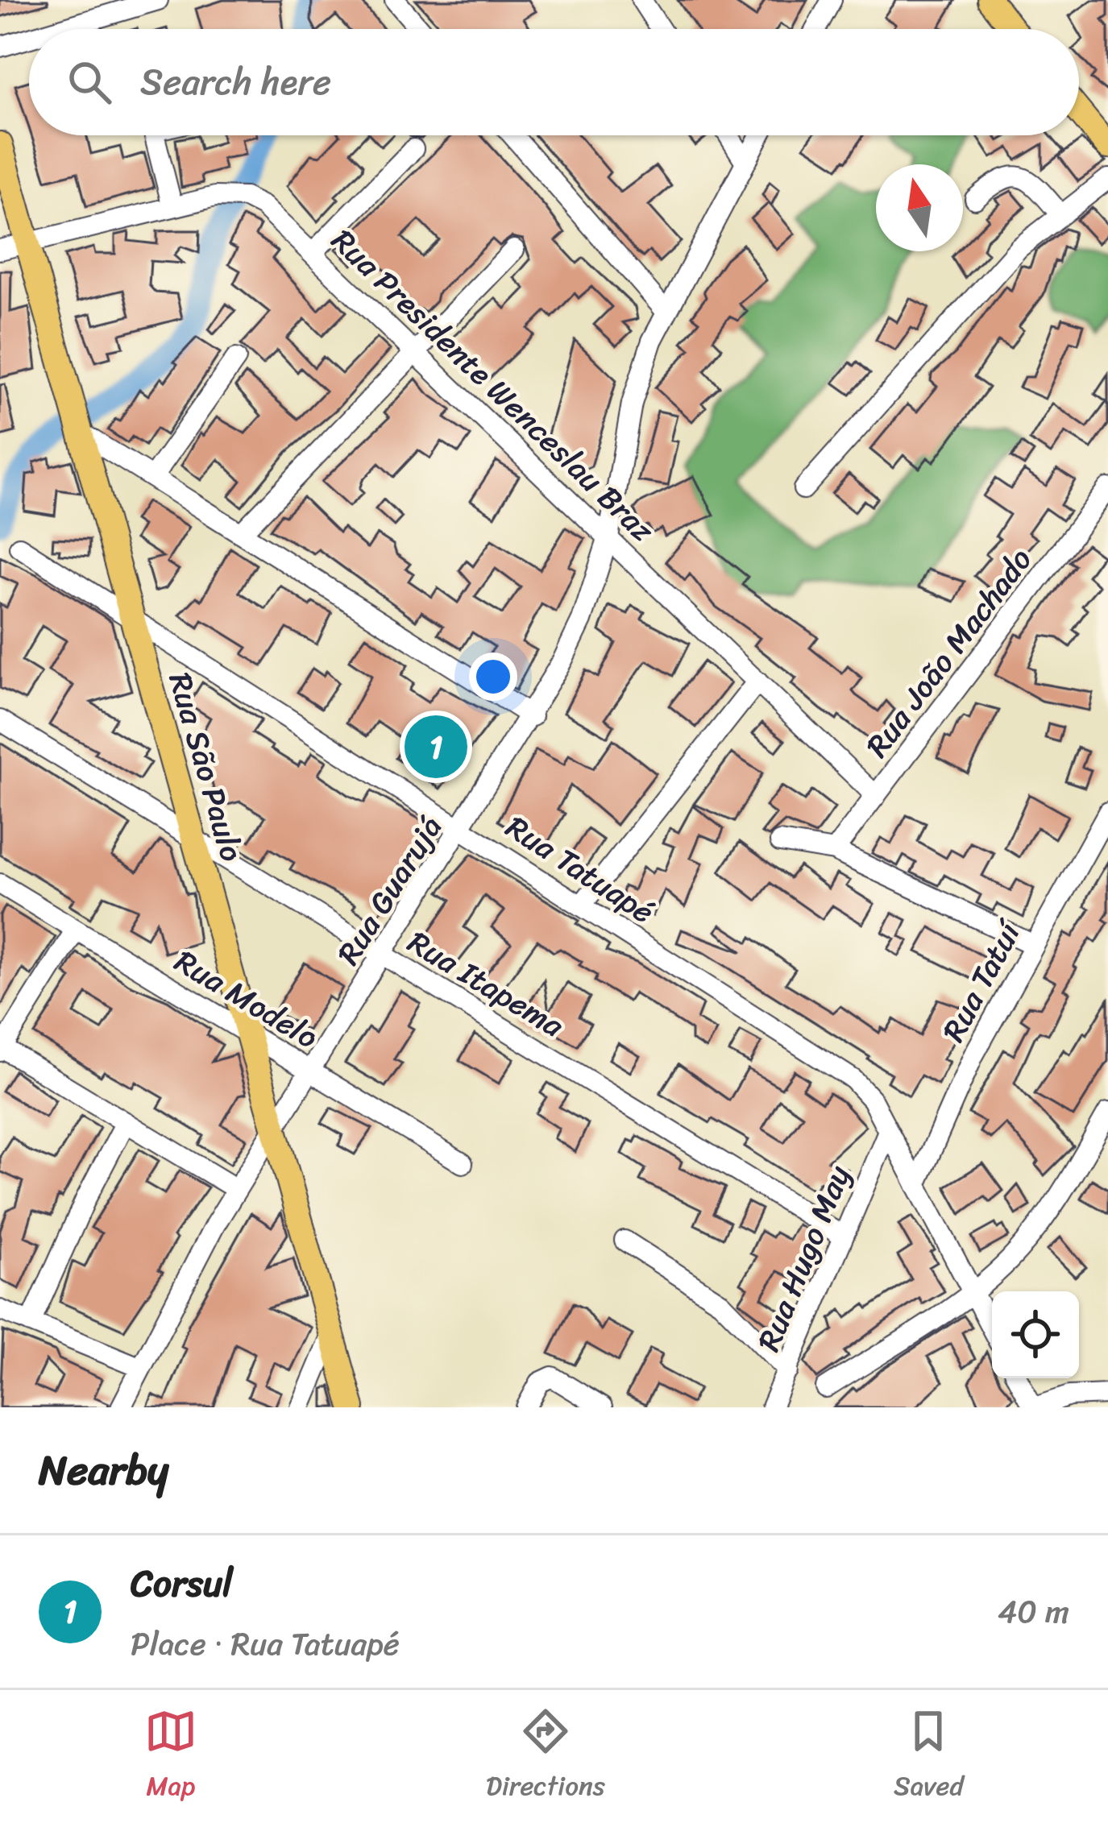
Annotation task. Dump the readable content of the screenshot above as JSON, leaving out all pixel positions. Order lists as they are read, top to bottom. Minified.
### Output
{"streets":{"main road":["Rua São Paulo"],"street":["Rua Presidente Wenceslau Braz","Rua João Machado","Rua Tatuapé","Rua Guarujá","Rua Tatuí","Rua Itapema","Rua Modelo","Rua Hugo May"]},"crossings":[["Rua Presidente Wenceslau Braz","Rua João Machado"],["Rua Presidente Wenceslau Braz","Rua São Paulo"],["Rua Presidente Wenceslau Braz","Rua Guarujá"],["Rua São Paulo","Rua Tatuapé"],["Rua São Paulo","Rua Guarujá"],["Rua São Paulo","Rua Itapema"],["Rua São Paulo","Rua Modelo"],["Rua Tatuapé","Rua Guarujá"],["Rua Tatuapé","Rua Tatuí"],["Rua Tatuapé","Rua Hugo May"],["Rua Guarujá","Rua Itapema"],["Rua Guarujá","Rua Modelo"],["Rua Itapema","Rua Hugo May"]],"north":"top","page":{"search":"Search here","pins":"1","heading":"Nearby","list":[{"mark":"1","name":"Corsul","note":"Place · Rua Tatuapé","value":"40 m"}],"nav":["Map","Directions","Saved"]}}
